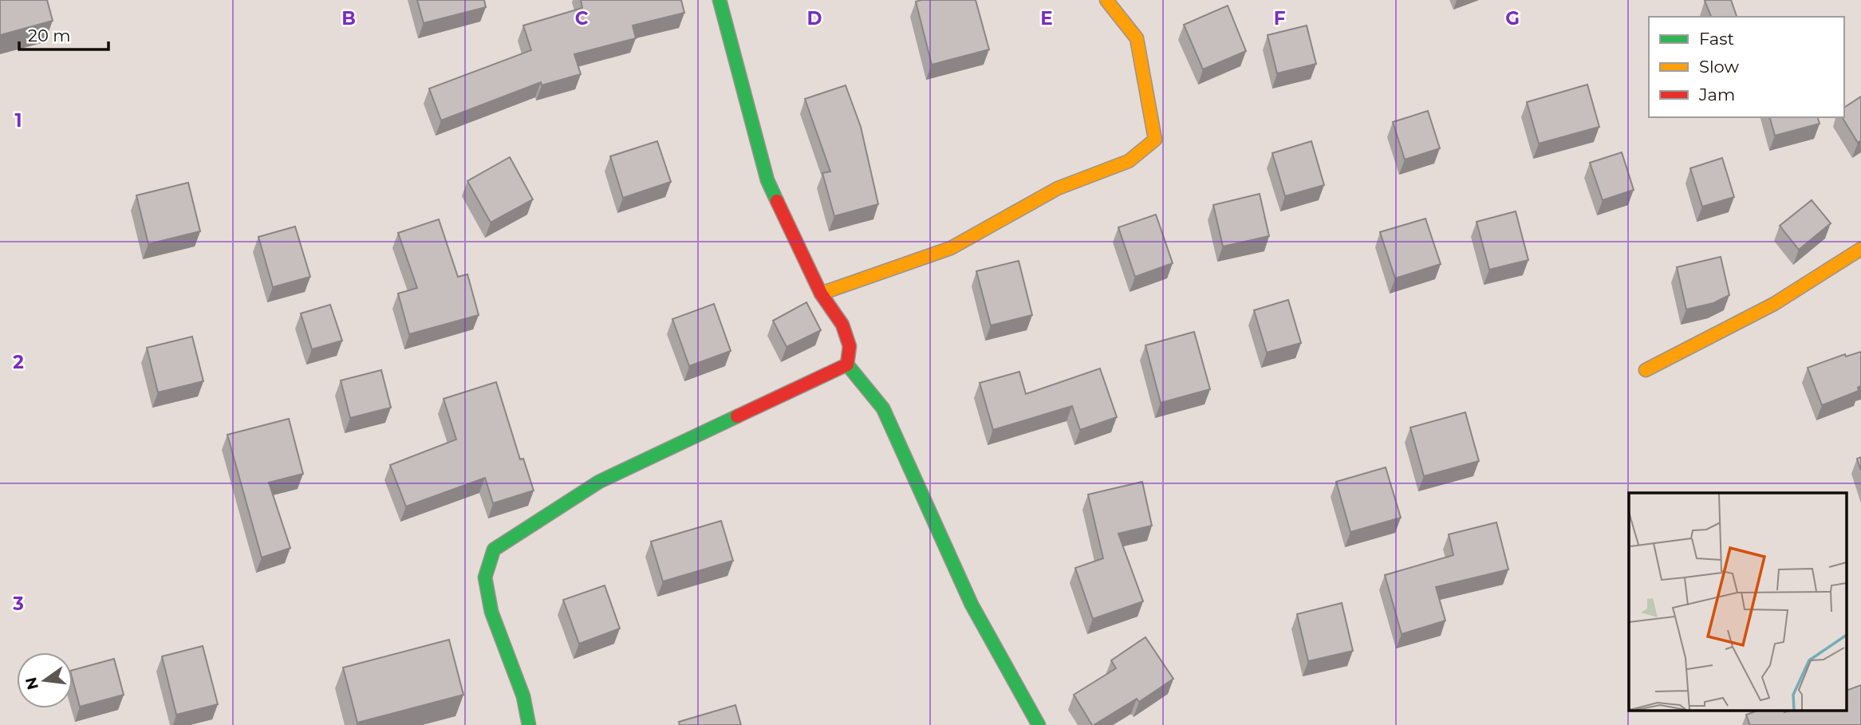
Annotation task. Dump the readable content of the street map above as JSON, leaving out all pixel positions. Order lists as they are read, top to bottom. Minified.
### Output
{"legend":["Fast","Slow","Jam"],"scale_bar":"20 m","north":"left","grid":{"columns":["B","C","D","E","F","G"],"rows":["1","2","3"]}}
